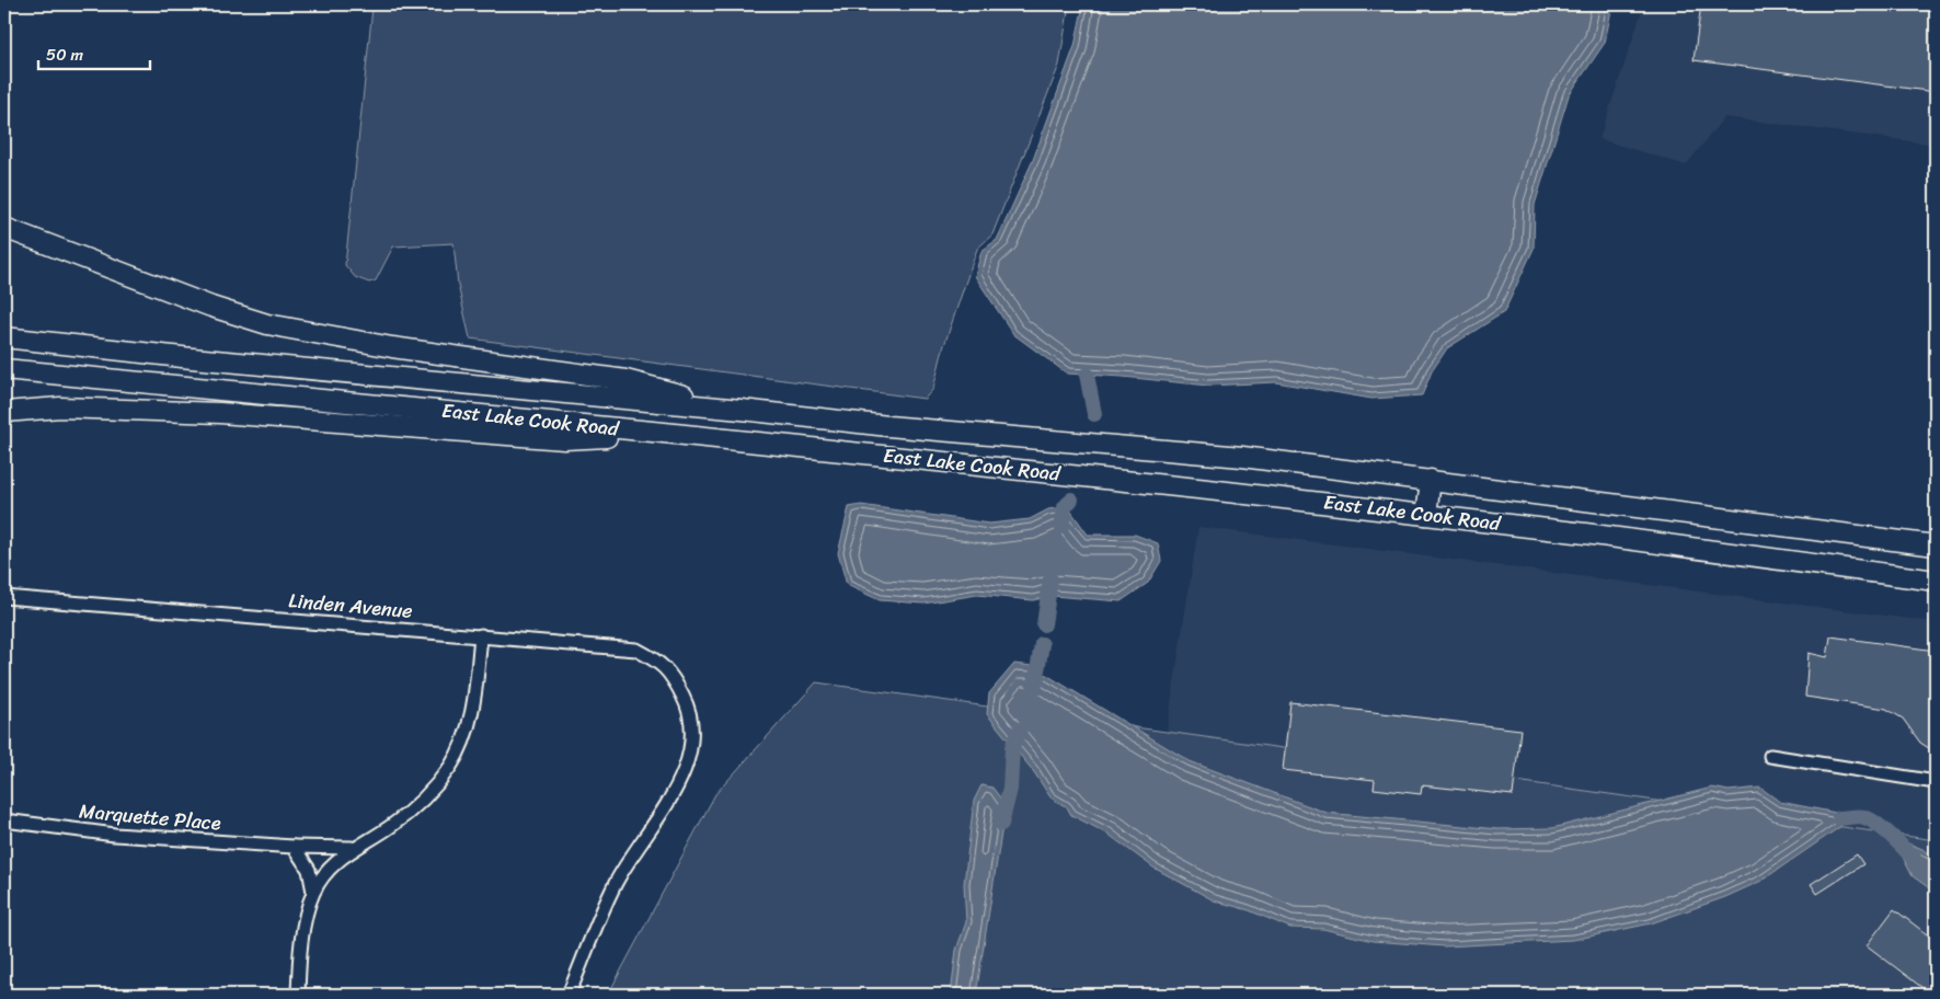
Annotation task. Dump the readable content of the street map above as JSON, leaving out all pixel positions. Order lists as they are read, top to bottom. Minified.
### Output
{"streets":{"main road":["East Lake Cook Road"],"street":["Linden Avenue","Marquette Place"]},"scale_bar":"50 m"}
